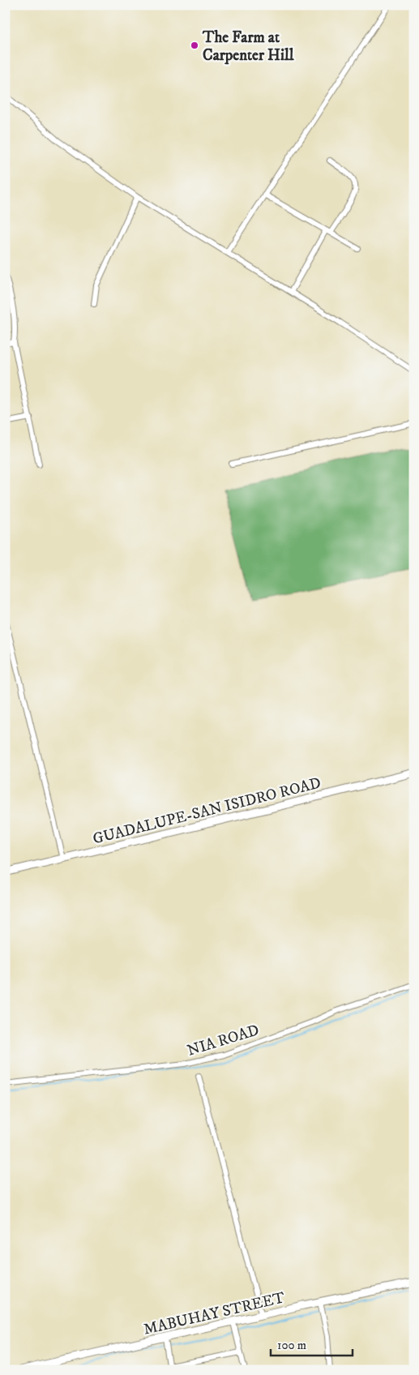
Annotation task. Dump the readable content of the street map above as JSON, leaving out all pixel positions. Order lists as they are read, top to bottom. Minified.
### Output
{"streets":{"street":["GUADALUPE-SAN ISIDRO ROAD","NIA ROAD","MABUHAY STREET"]},"places":["The Farm at Carpenter Hill"],"scale_bar":"100 m"}
